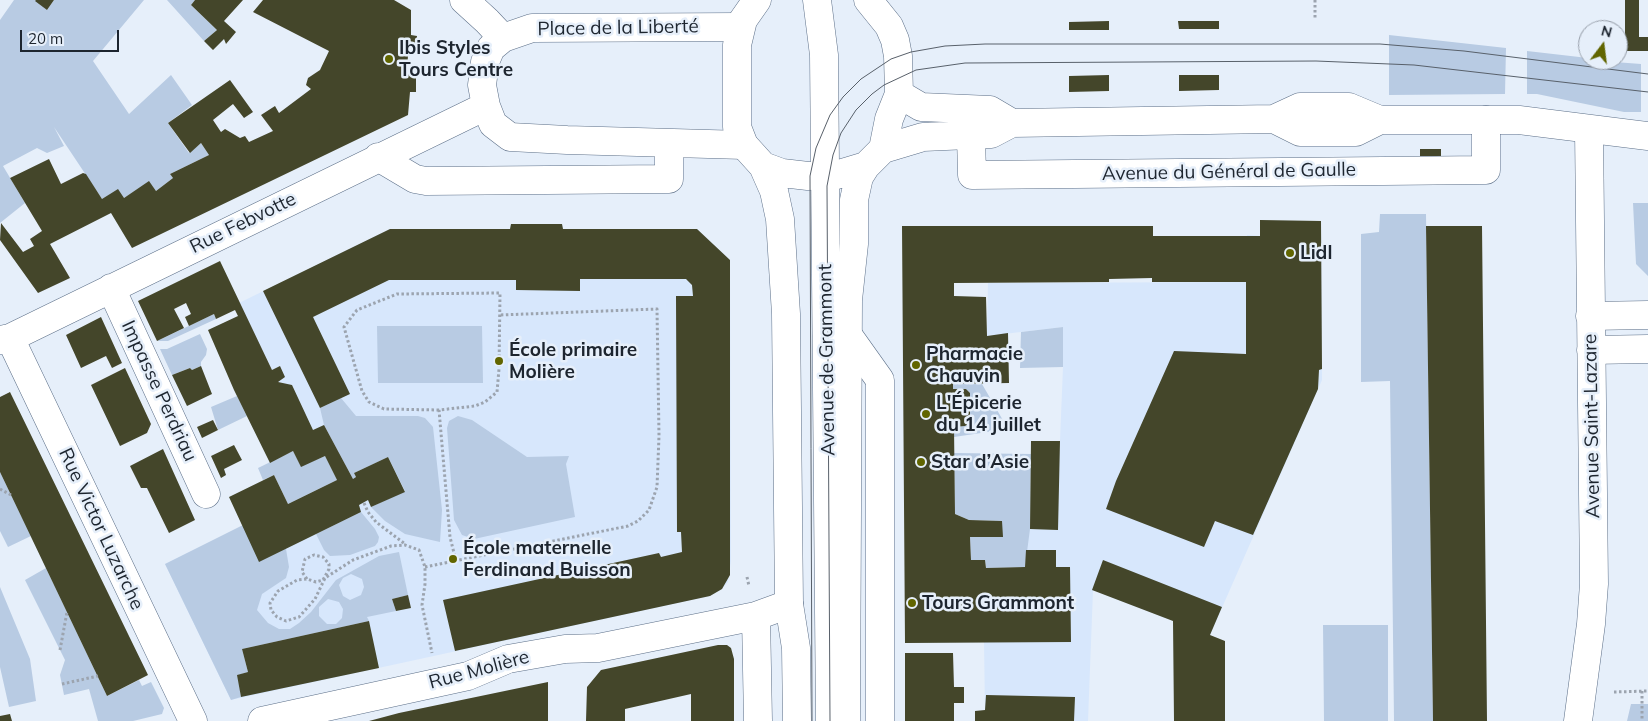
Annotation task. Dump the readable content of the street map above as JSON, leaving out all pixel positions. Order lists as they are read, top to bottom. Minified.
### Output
{"streets":{"street":["Place de la Liberté","Avenue du Général de Gaulle","Rue Febvotte","Avenue de Grammont","Impasse Perdriau","Avenue Saint-Lazare","Rue Victor Luzarche","Rue Molière"]},"crossings":[["Avenue du Général de Gaulle","Avenue de Grammont"],["Avenue du Général de Gaulle","Avenue Saint-Lazare"],["Rue Febvotte","Impasse Perdriau"],["Rue Febvotte","Rue Victor Luzarche"]],"places":["Ibis Styles Tours Centre","Lidl","École primaire Molière","Pharmacie Chauvin","L'Épicerie du 14 juillet","Star d’Asie","École maternelle Ferdinand Buisson","Tours Grammont"],"scale_bar":"20 m","north":"top"}
